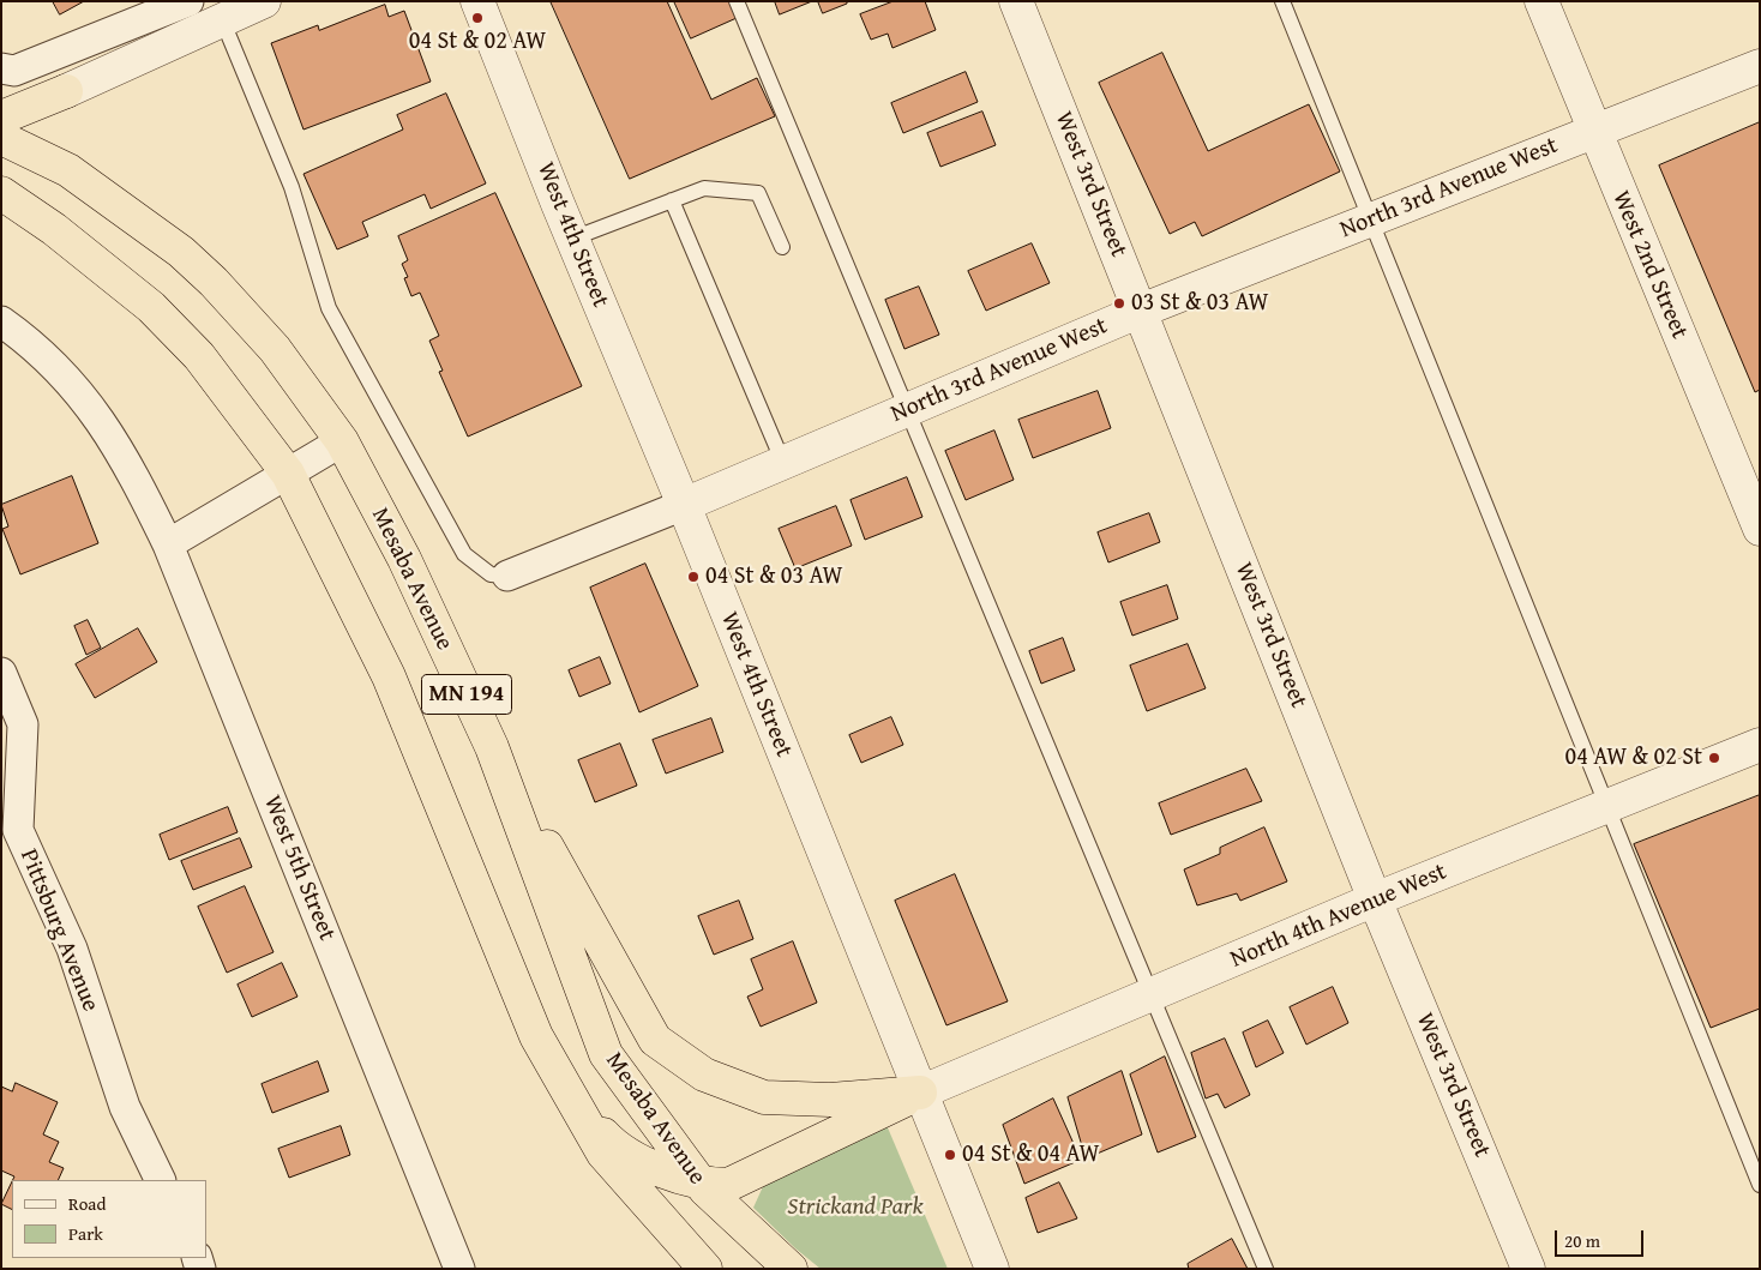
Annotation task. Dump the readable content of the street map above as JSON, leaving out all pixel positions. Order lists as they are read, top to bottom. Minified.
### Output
{"streets":{"highway":["Mesaba Avenue","MN 194"],"street":["West 3rd Street","North 3rd Avenue West","West 4th Street","West 2nd Street","West 5th Street","North 4th Avenue West","Pittsburg Avenue"]},"crossings":[["West 3rd Street","North 3rd Avenue West"],["West 3rd Street","North 4th Avenue West"],["North 3rd Avenue West","West 4th Street"],["North 3rd Avenue West","West 2nd Street"],["West 4th Street","North 4th Avenue West"]],"parks":["Strickand Park"],"places":["04 St & 02 AW","03 St & 03 AW","04 St & 03 AW","04 AW & 02 St","04 St & 04 AW"],"legend":["Road","Park"],"scale_bar":"20 m"}
